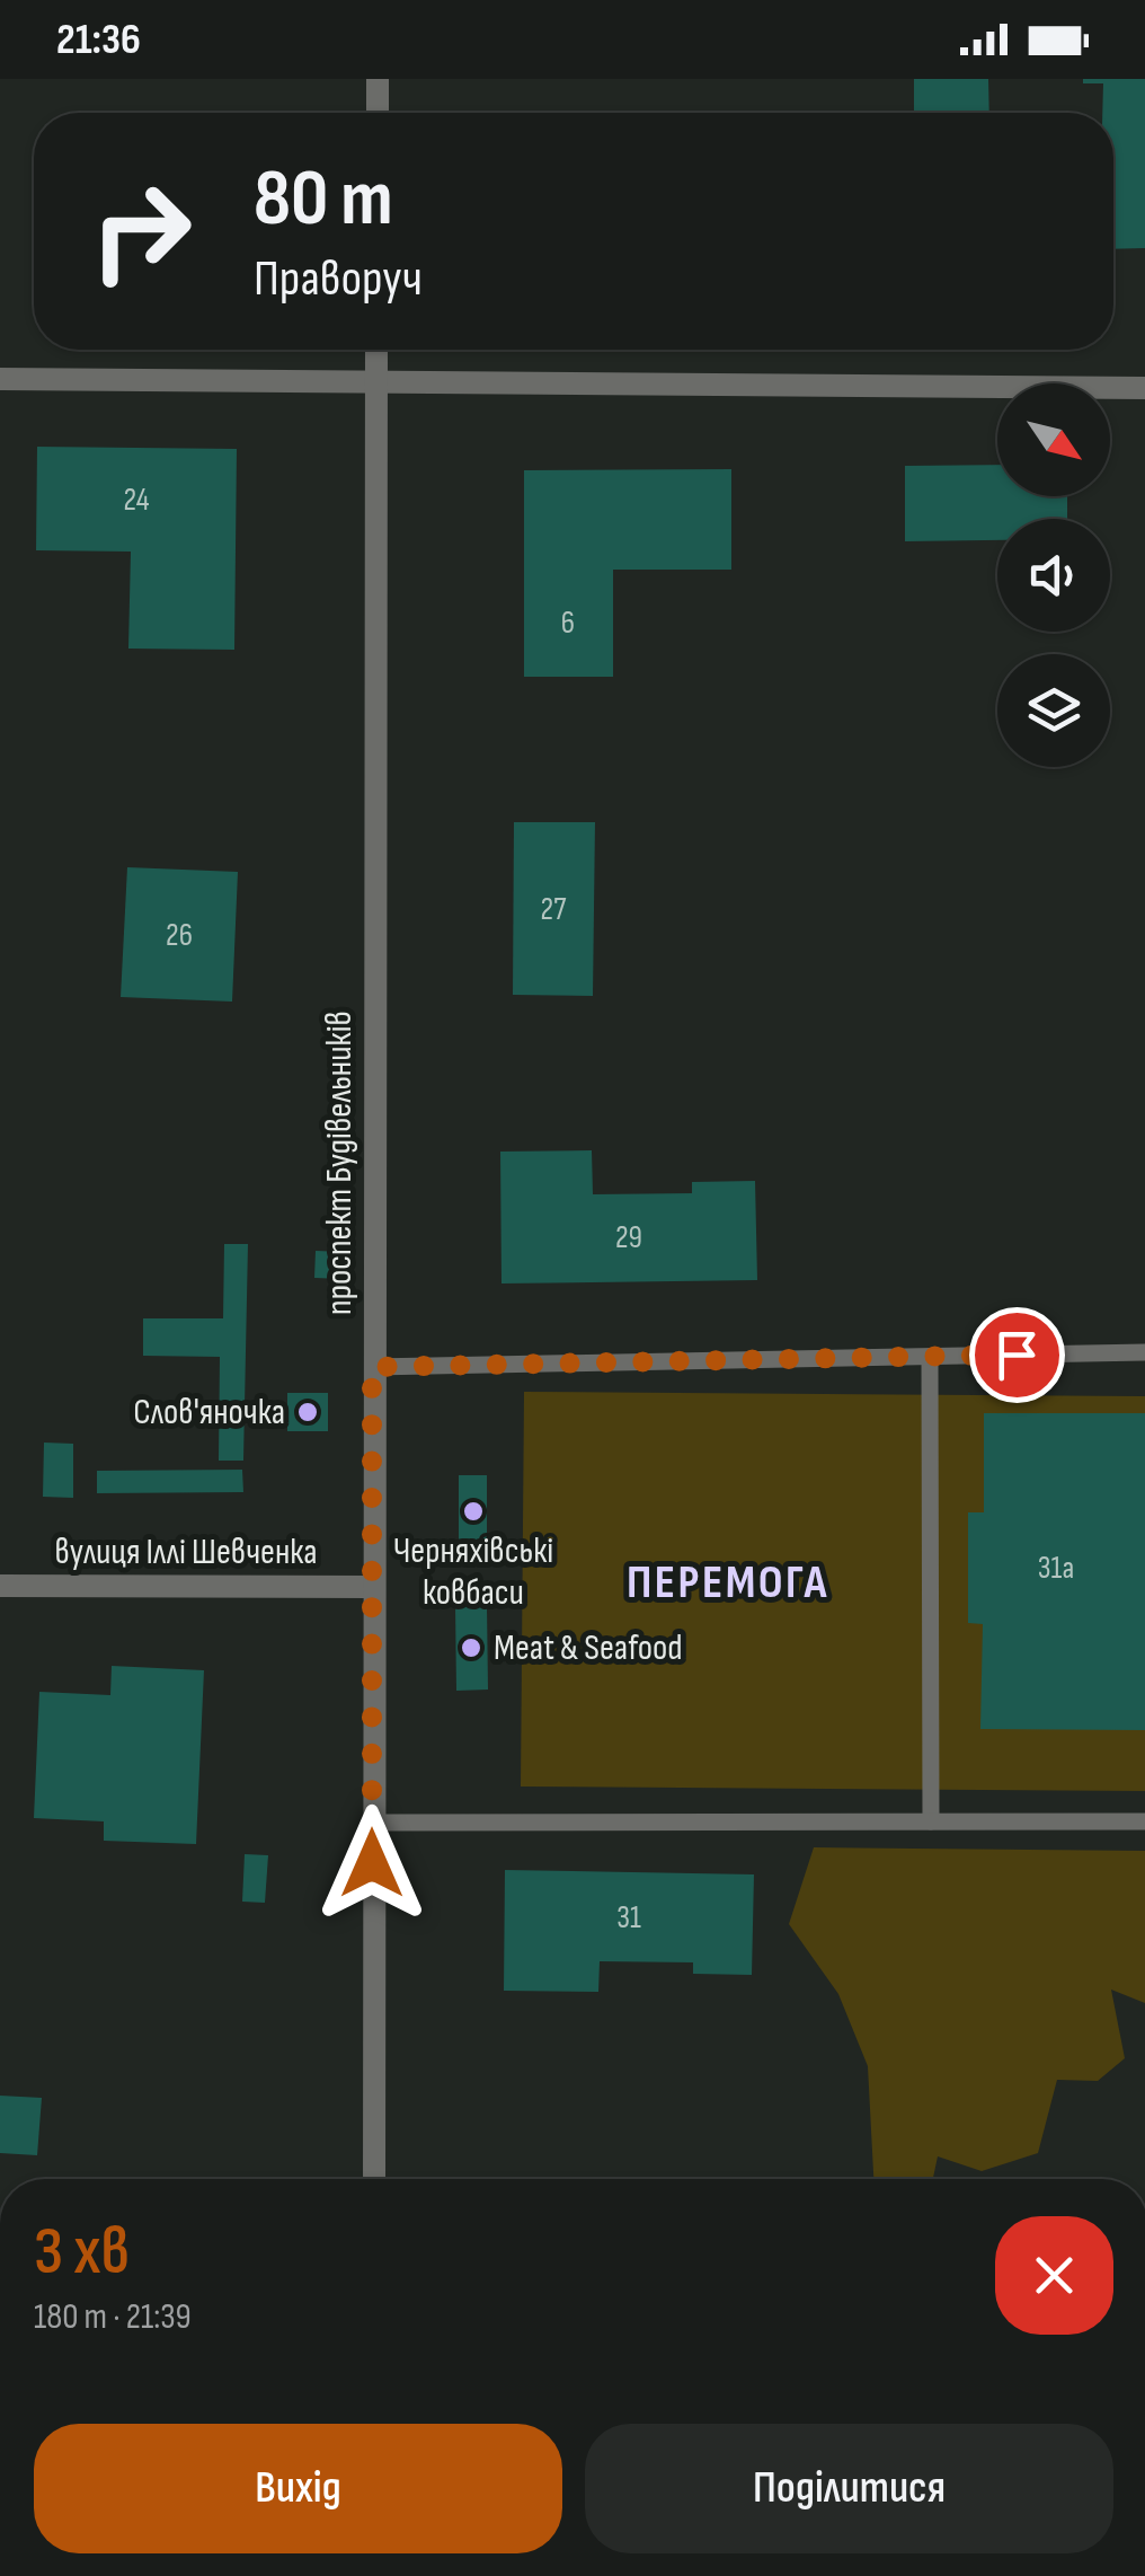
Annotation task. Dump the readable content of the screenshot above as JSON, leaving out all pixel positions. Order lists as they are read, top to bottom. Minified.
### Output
{"streets":{"street":["проспект Будівельників","вулиця Іллі Шевченка"]},"crossings":[["проспект Будівельників","вулиця Іллі Шевченка"]],"districts":["ПЕРЕМОГА"],"places":["Слов'яночка","Черняхівські ковбаси","Meat & Seafood"],"house_numbers":["24","6","27","26","29","31а","31"],"north":"bottom right","page":{"status":"21:36","turn":["80 m","Праворуч"],"heading":["3 хв","180 m · 21:39"],"buttons":["Вихід","Поділитися"]}}
